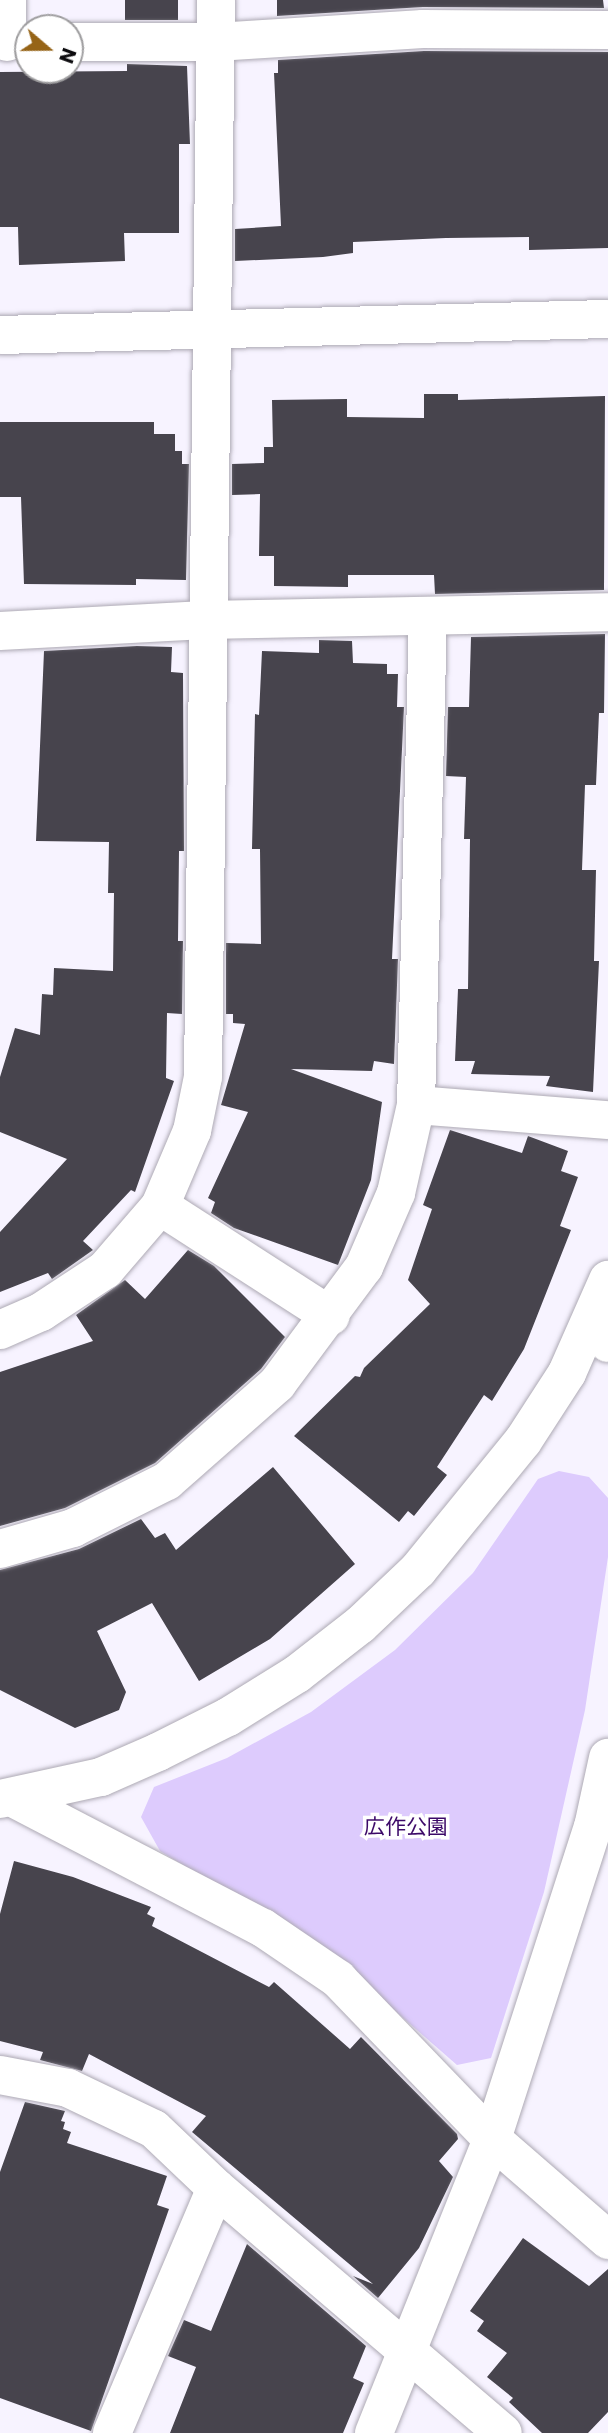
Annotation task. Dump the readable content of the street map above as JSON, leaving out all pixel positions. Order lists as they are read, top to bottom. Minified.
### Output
{"parks":["広作公園"],"north":"right"}
